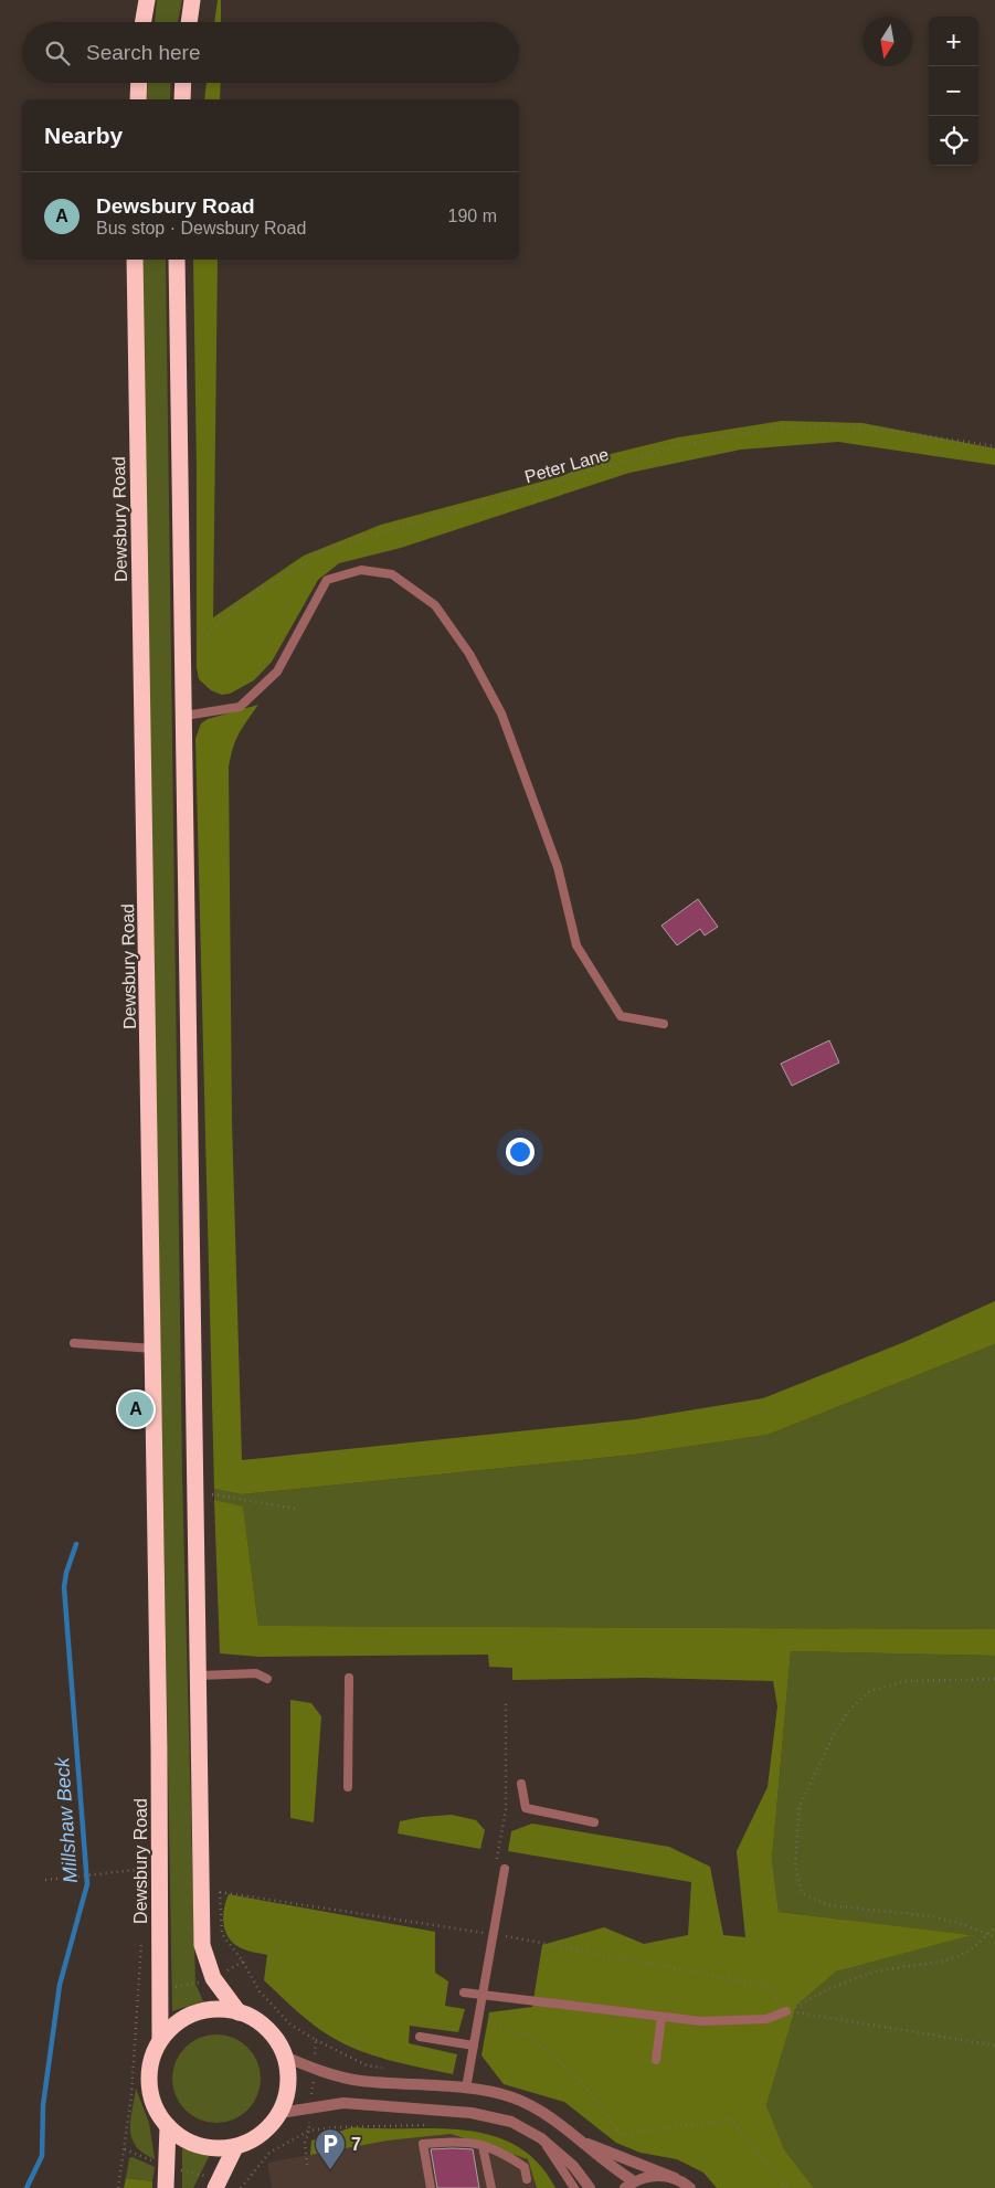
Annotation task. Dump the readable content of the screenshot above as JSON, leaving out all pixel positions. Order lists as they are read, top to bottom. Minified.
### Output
{"streets":{"highway":["Dewsbury Road"],"path":["Peter Lane"]},"crossings":[["Peter Lane","Dewsbury Road"]],"water":["Millshaw Beck"],"places":{"parking":["7"]},"north":"bottom","page":{"map_buttons":["+","−"],"search":"Search here","heading":"Nearby","list":[{"mark":"A","name":"Dewsbury Road","note":"Bus stop · Dewsbury Road","value":"190 m"}],"pins":"A"}}
